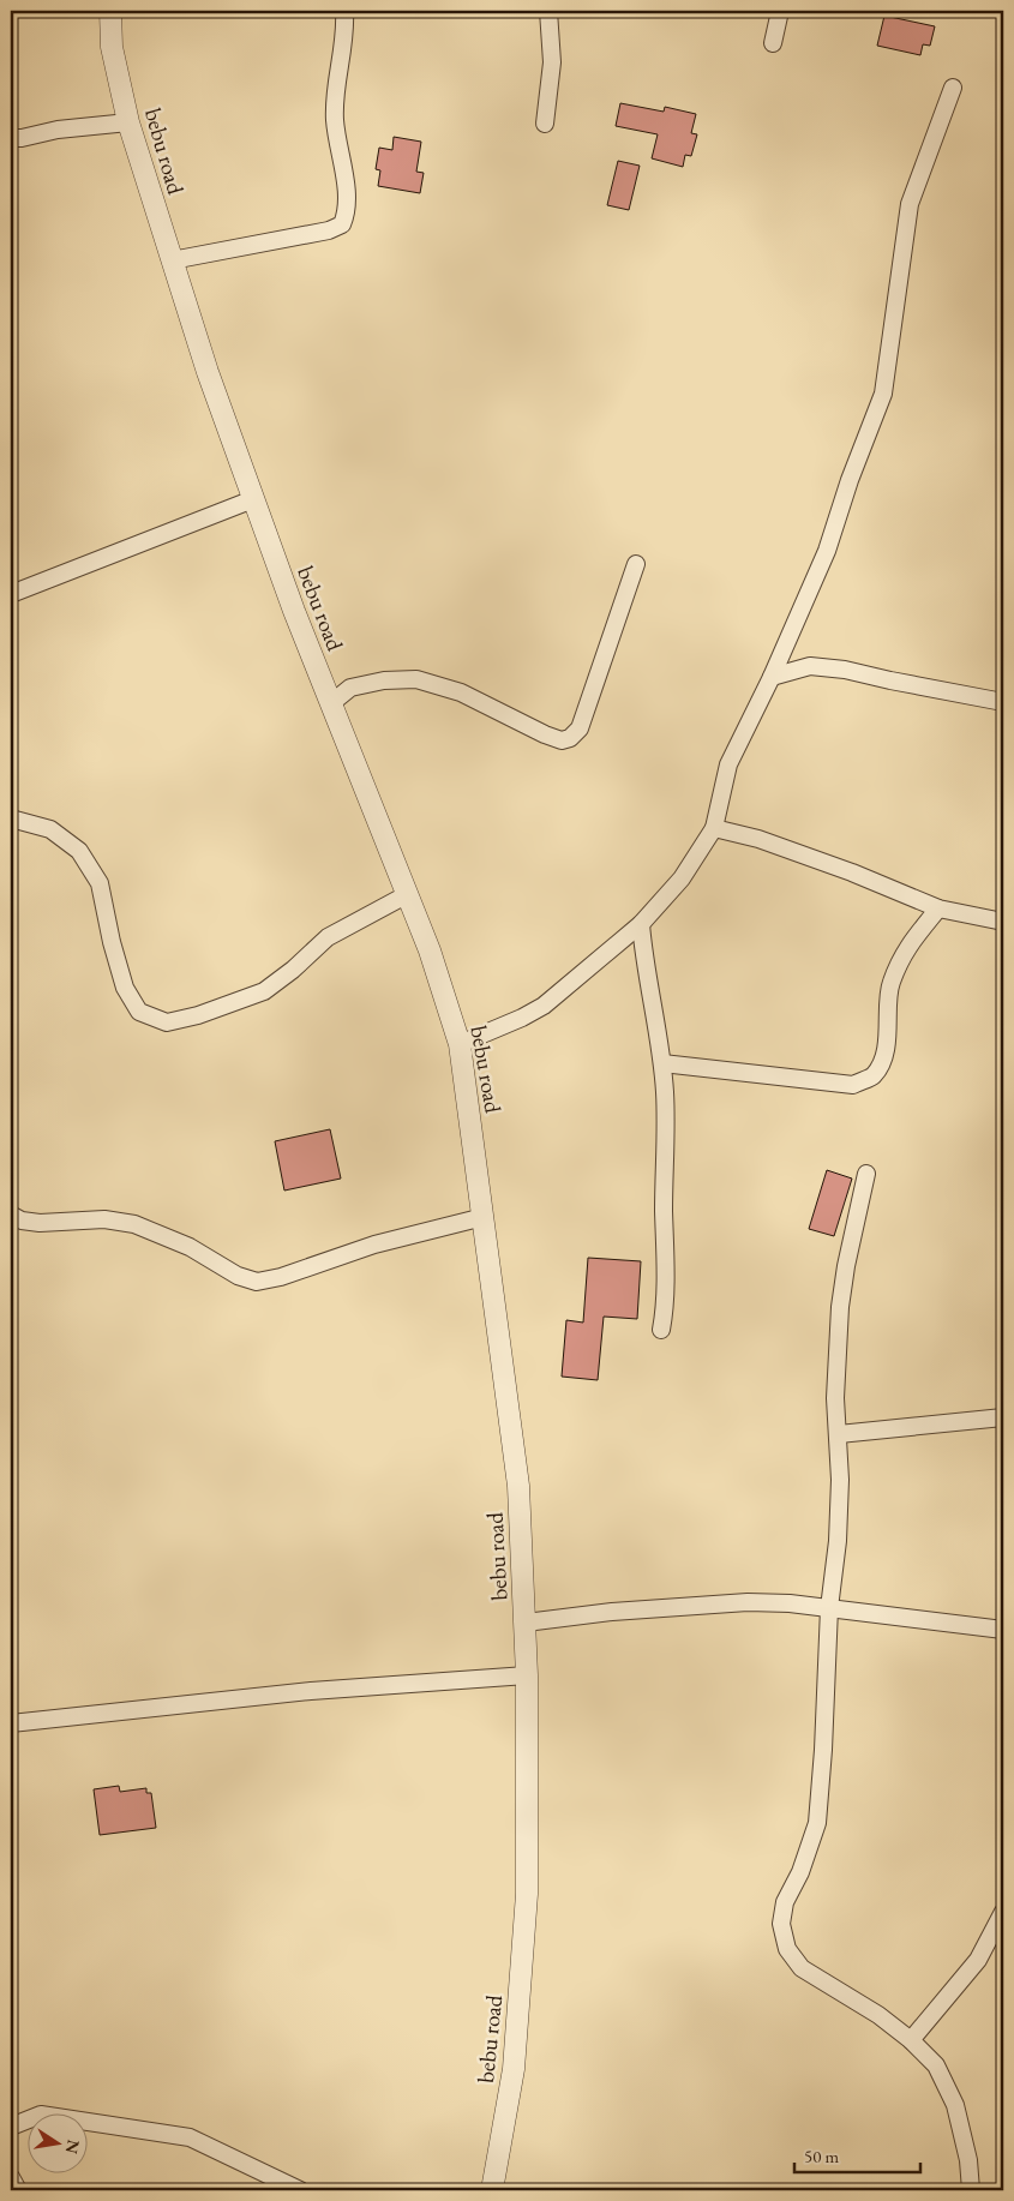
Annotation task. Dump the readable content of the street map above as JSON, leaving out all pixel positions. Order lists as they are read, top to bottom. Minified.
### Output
{"streets":{"street":["bebu road"]},"scale_bar":"50 m","north":"right"}
